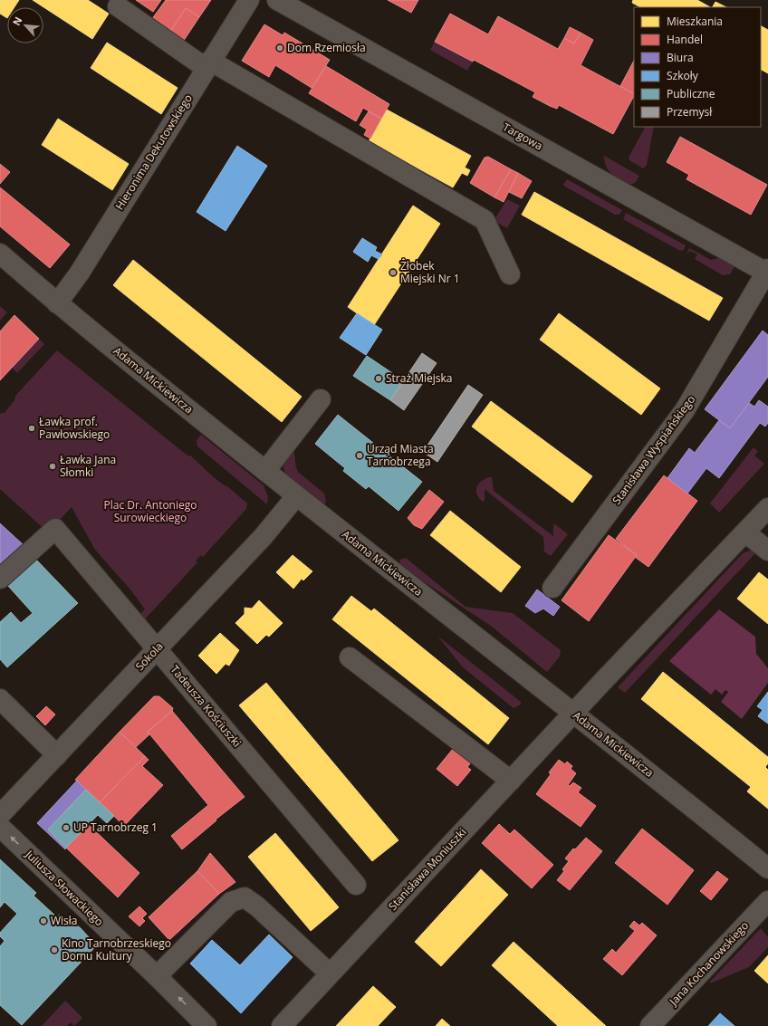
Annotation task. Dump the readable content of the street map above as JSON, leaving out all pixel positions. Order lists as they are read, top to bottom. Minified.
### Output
{"streets":{"street":["Targowa","Hieronima Dekutowskiego","Adama Mickiewicza","Stanisława Wyspiańskiego","Sokola","Tadeusza Kościuszki","Stanisława Moniuszki","Juliusza Słowackiego","Jana Kochanowskiego"]},"crossings":[["Targowa","Stanisława Wyspiańskiego"],["Hieronima Dekutowskiego","Adama Mickiewicza"],["Adama Mickiewicza","Sokola"],["Adama Mickiewicza","Stanisława Moniuszki"],["Sokola","Tadeusza Kościuszki"]],"one_way":["Juliusza Słowackiego"],"parks":["Plac Dr. Antoniego Surowieckiego"],"places":["Dom Rzemiosła","Żłobek Miejski Nr 1","Straż Miejska","Ławka prof. Pawłowskiego","Urząd Miasta Tarnobrzega","Ławka Jana Słomki","UP Tarnobrzeg 1","Wisła","Kino Tarnobrzeskiego Domu Kultury"],"legend":["Mieszkania","Handel","Biura","Szkoły","Publiczne","Przemysł"],"north":"top left"}
